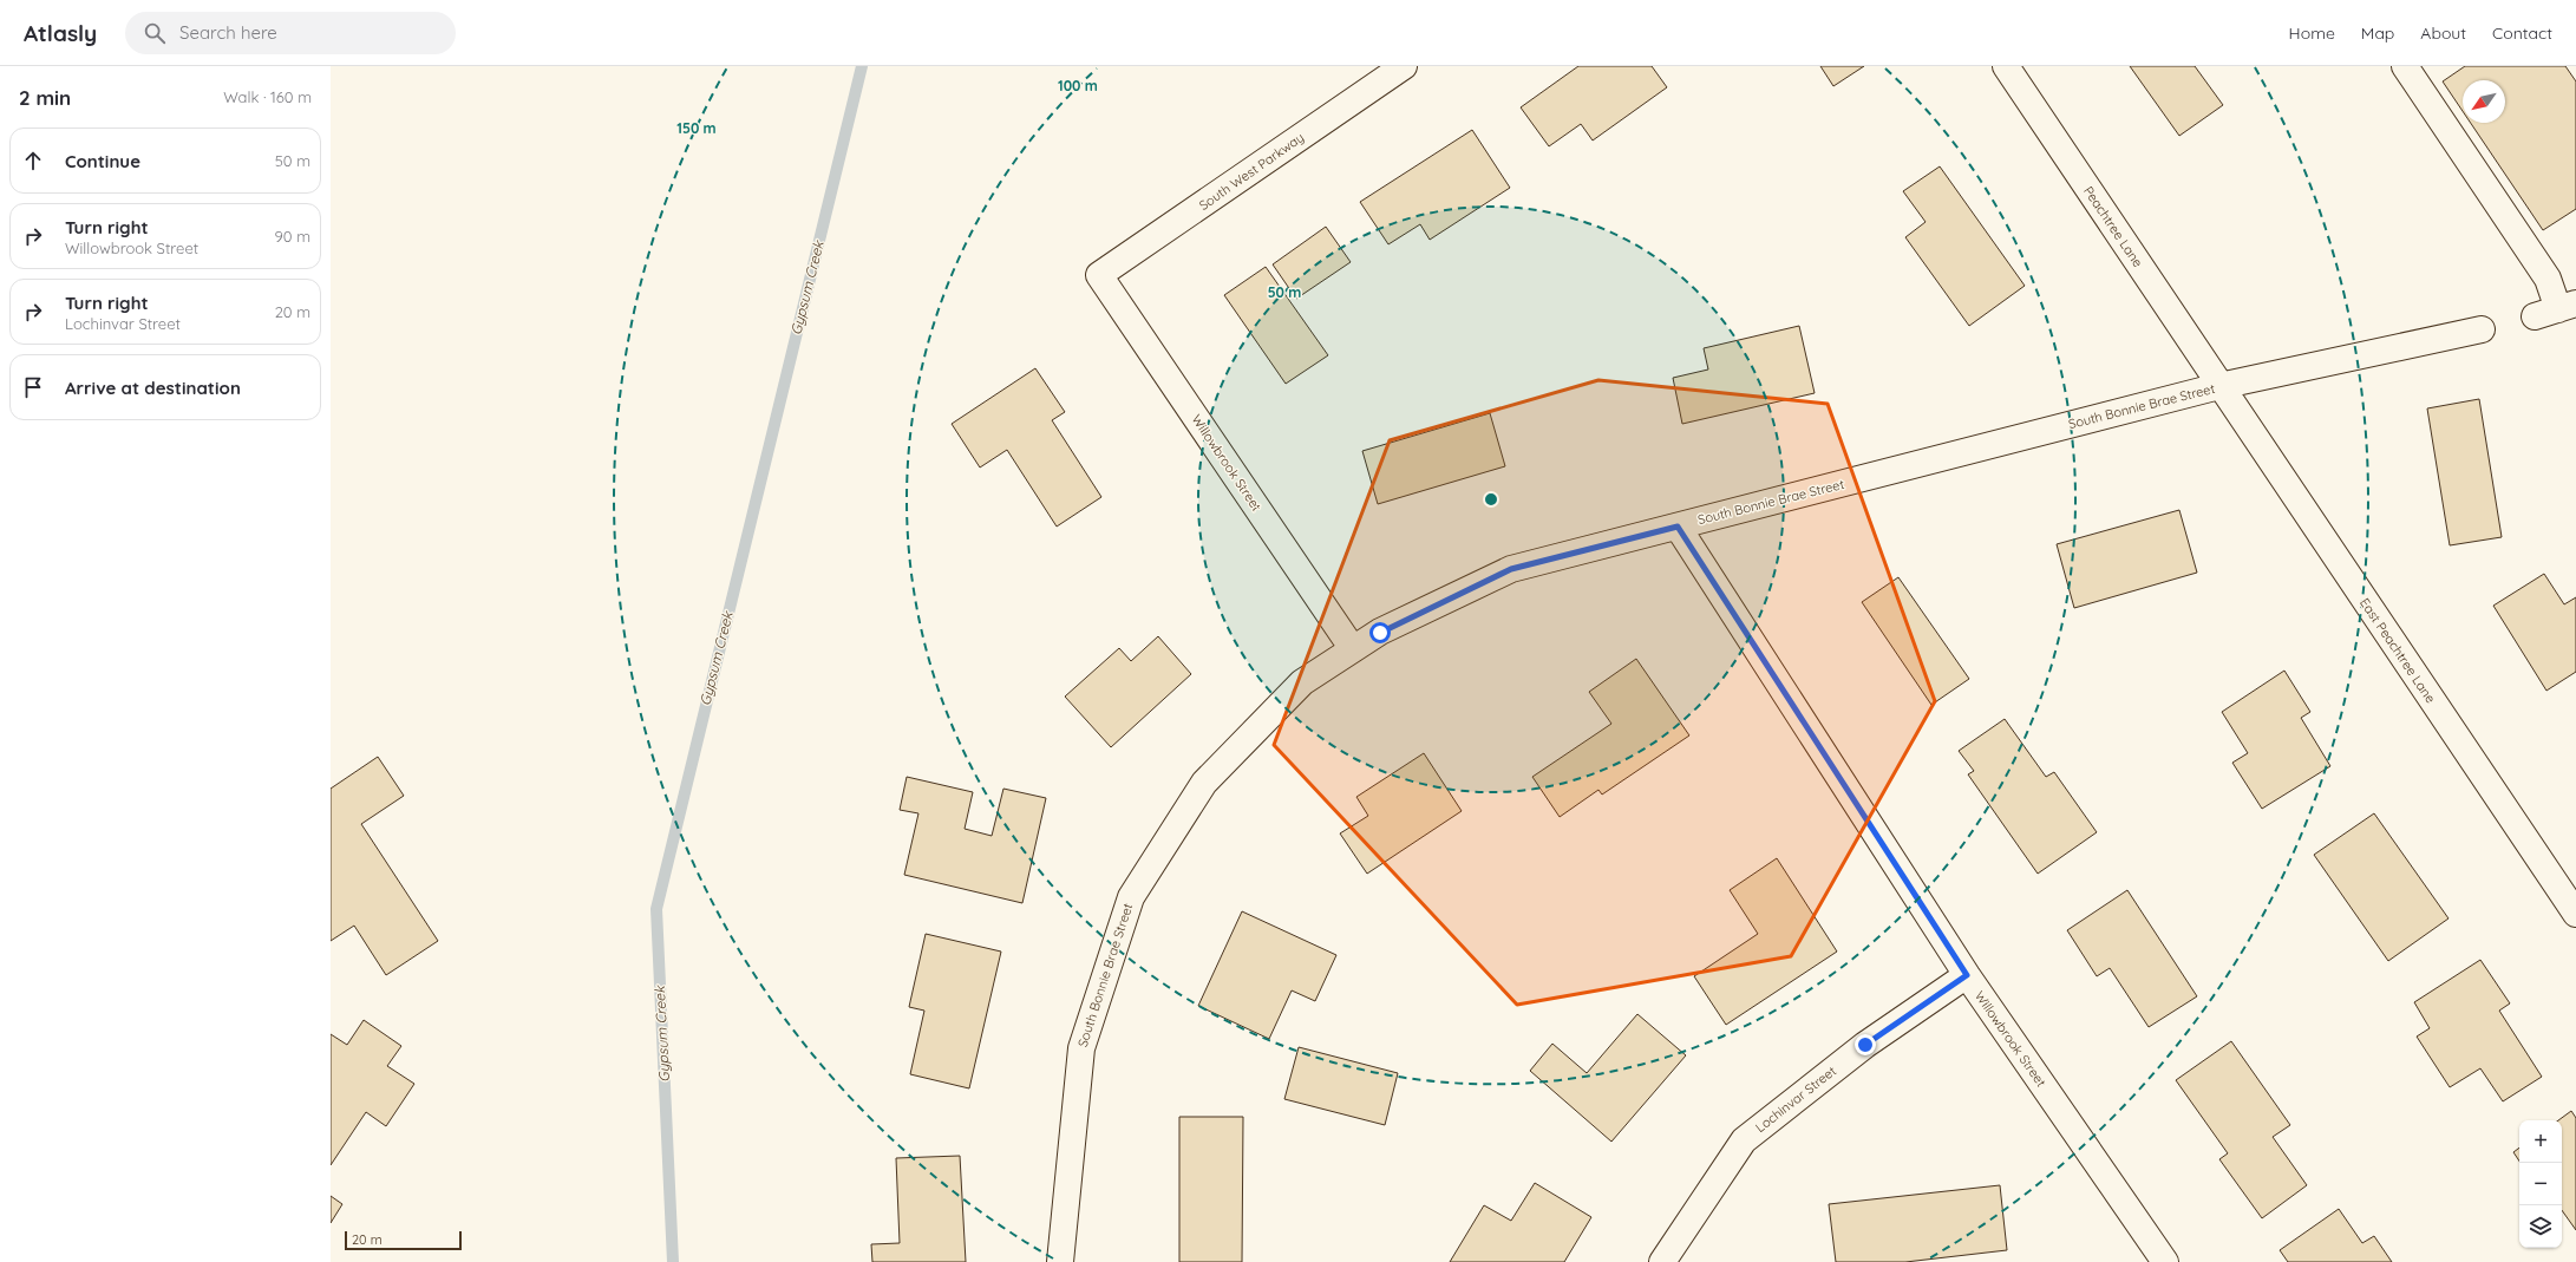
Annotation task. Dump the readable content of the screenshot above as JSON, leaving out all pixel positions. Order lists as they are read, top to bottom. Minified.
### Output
{"streets":{"street":["South West Parkway","Peachtree Lane","South Bonnie Brae Street","Willowbrook Street","East Peachtree Lane","Lochinvar Street"]},"crossings":[["South West Parkway","Willowbrook Street"],["Peachtree Lane","South Bonnie Brae Street"],["Peachtree Lane","East Peachtree Lane"],["South Bonnie Brae Street","Willowbrook Street"],["South Bonnie Brae Street","East Peachtree Lane"],["Willowbrook Street","Lochinvar Street"]],"water":["Gypsum Creek"],"scale_bar":"20 m","north":"bottom left","page":{"header":"Atlasly","search":"Search here","nav":["Home","Map","About","Contact"],"heading":["2 min","Walk · 160 m"],"list":[["Continue","50 m"],["Turn right","Willowbrook Street","90 m"],["Turn right","Lochinvar Street","20 m"],"Arrive at destination"],"map_buttons":["+","−"],"scale":"20 m"},"rings":["100 m","150 m","50 m"]}
